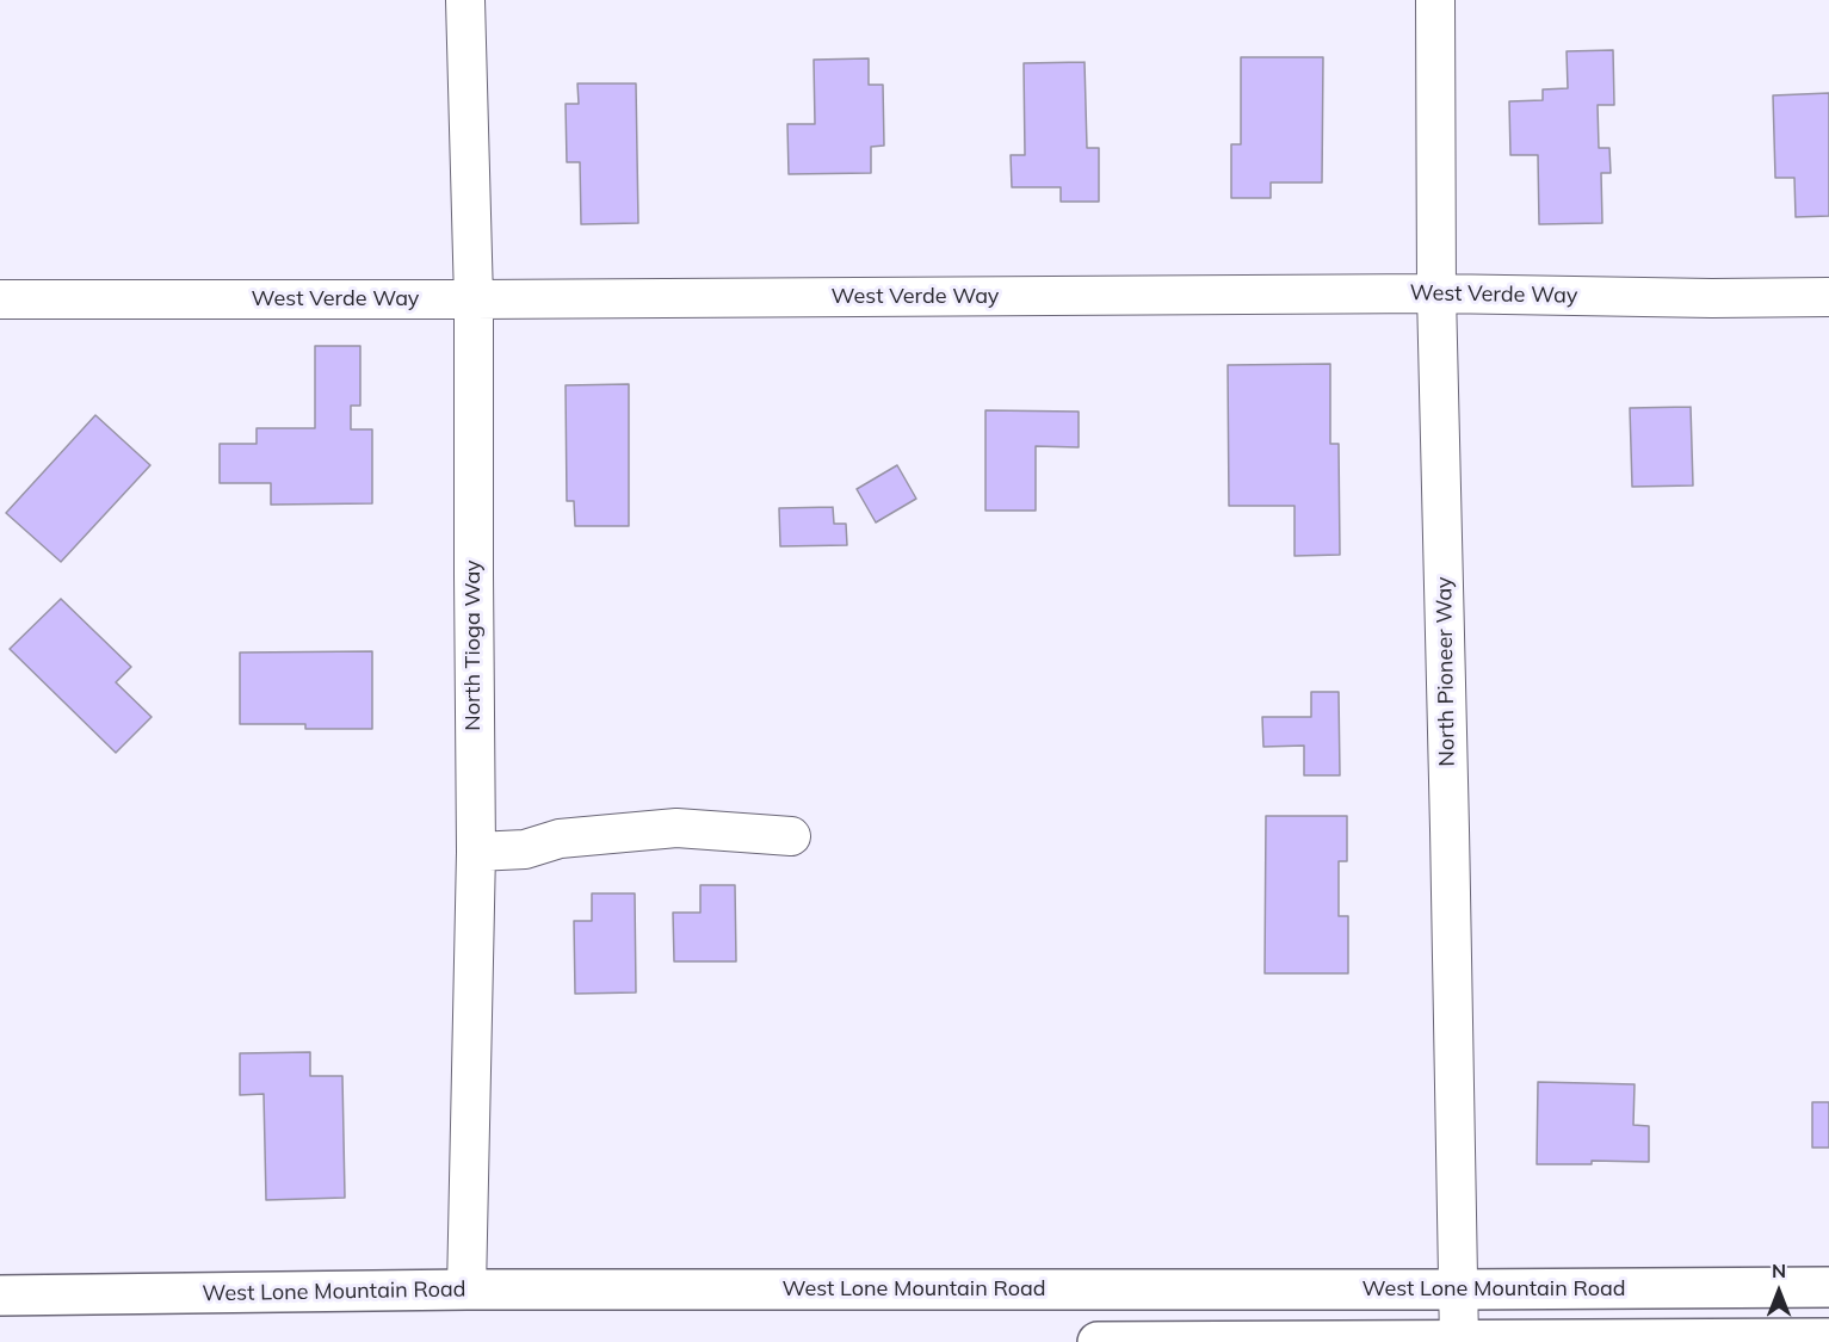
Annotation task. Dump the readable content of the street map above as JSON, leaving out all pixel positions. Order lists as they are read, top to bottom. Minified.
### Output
{"streets":{"main road":["West Lone Mountain Road"],"street":["West Verde Way","North Tioga Way","North Pioneer Way"]},"crossings":[["West Verde Way","North Tioga Way"],["West Verde Way","North Pioneer Way"],["North Tioga Way","West Lone Mountain Road"],["North Pioneer Way","West Lone Mountain Road"]],"north":"top"}
